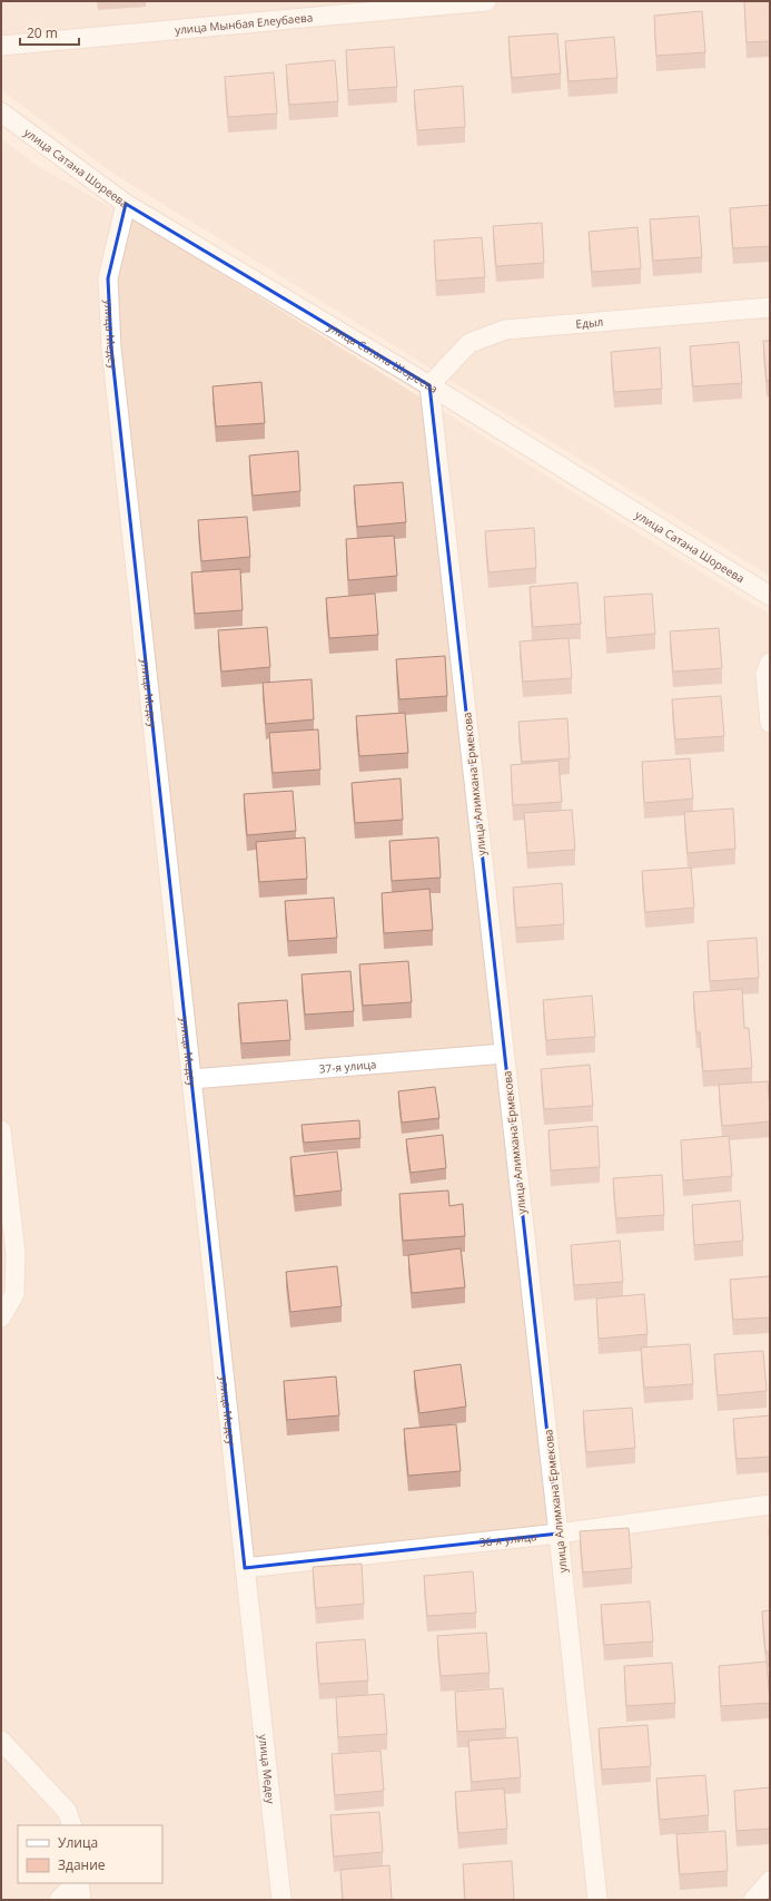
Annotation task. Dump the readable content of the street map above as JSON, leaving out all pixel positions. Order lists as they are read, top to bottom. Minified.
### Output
{"streets":{"street":["улица Мынбая Елеубаева","улица Сатана Шореева","Едыл","улица Медеу","улица Алимхана Ермекова","37-я улица","36-я улица"]},"crossings":[["улица Сатана Шореева","Едыл"],["улица Сатана Шореева","улица Медеу"],["улица Сатана Шореева","улица Алимхана Ермекова"],["Едыл","улица Алимхана Ермекова"],["улица Медеу","37-я улица"],["улица Медеу","36-я улица"],["улица Алимхана Ермекова","37-я улица"],["улица Алимхана Ермекова","36-я улица"]],"legend":["Улица","Здание"],"scale_bar":"20 m"}
